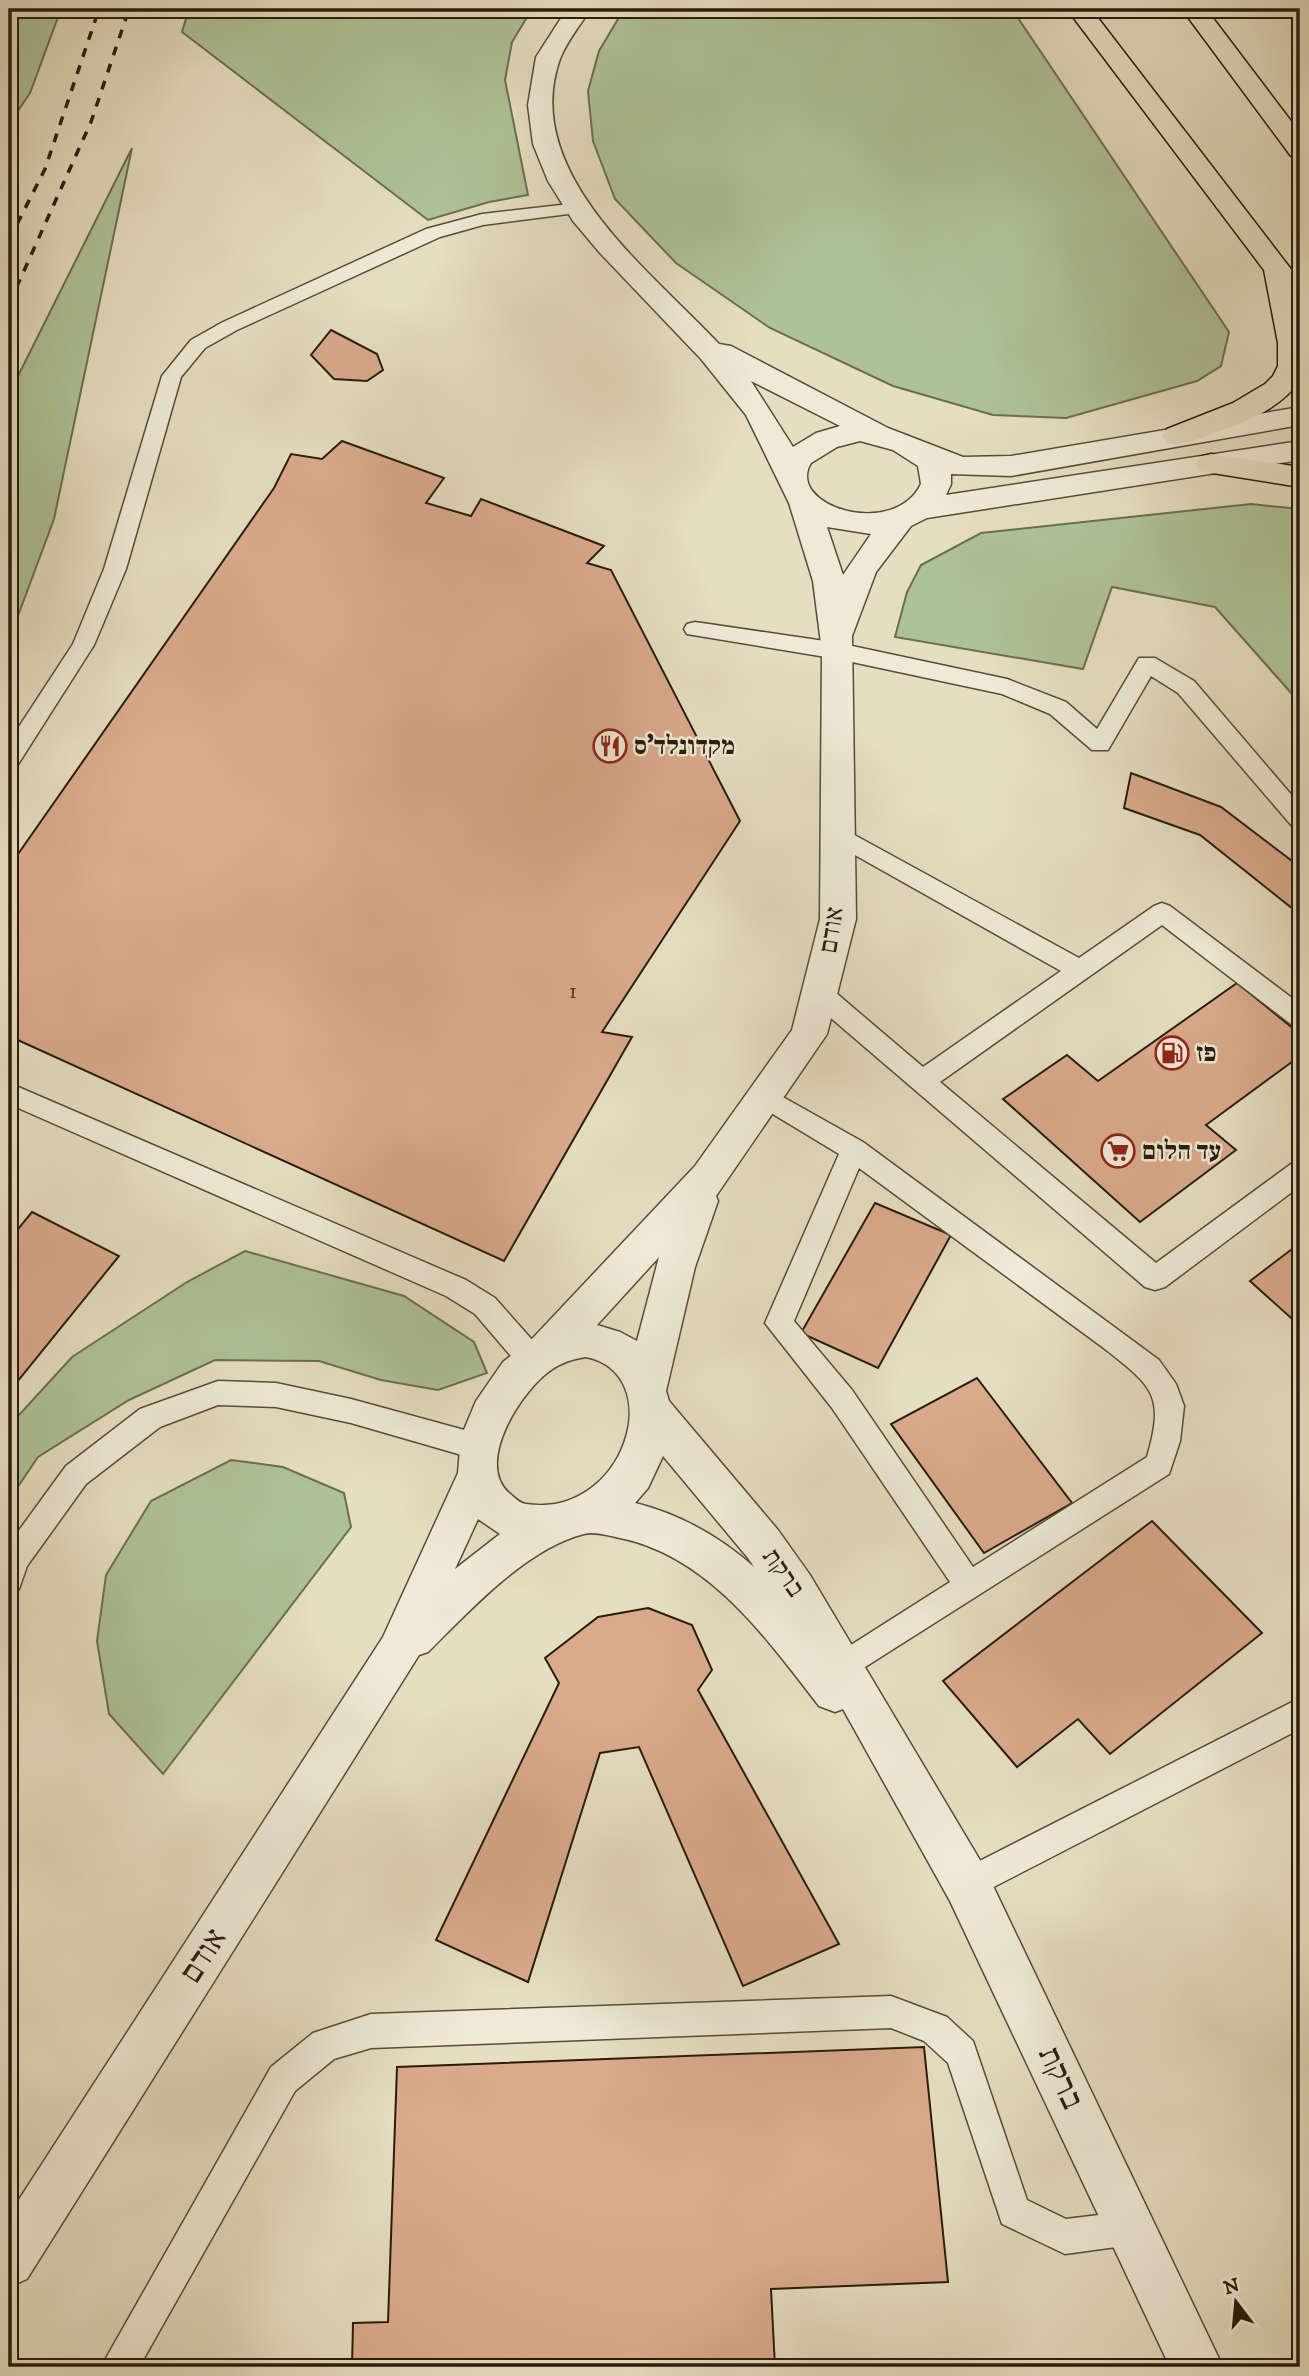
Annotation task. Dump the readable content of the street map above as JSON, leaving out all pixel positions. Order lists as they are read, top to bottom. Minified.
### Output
{"streets":{"street":["אודם","ברקת"]},"crossings":[["אודם","ברקת"]],"places":{"restaurant":["מקדונלד'ס"],"fuel station":["פז"],"supermarket":["עד הלום"]},"house_numbers":["1"],"north":"top"}
